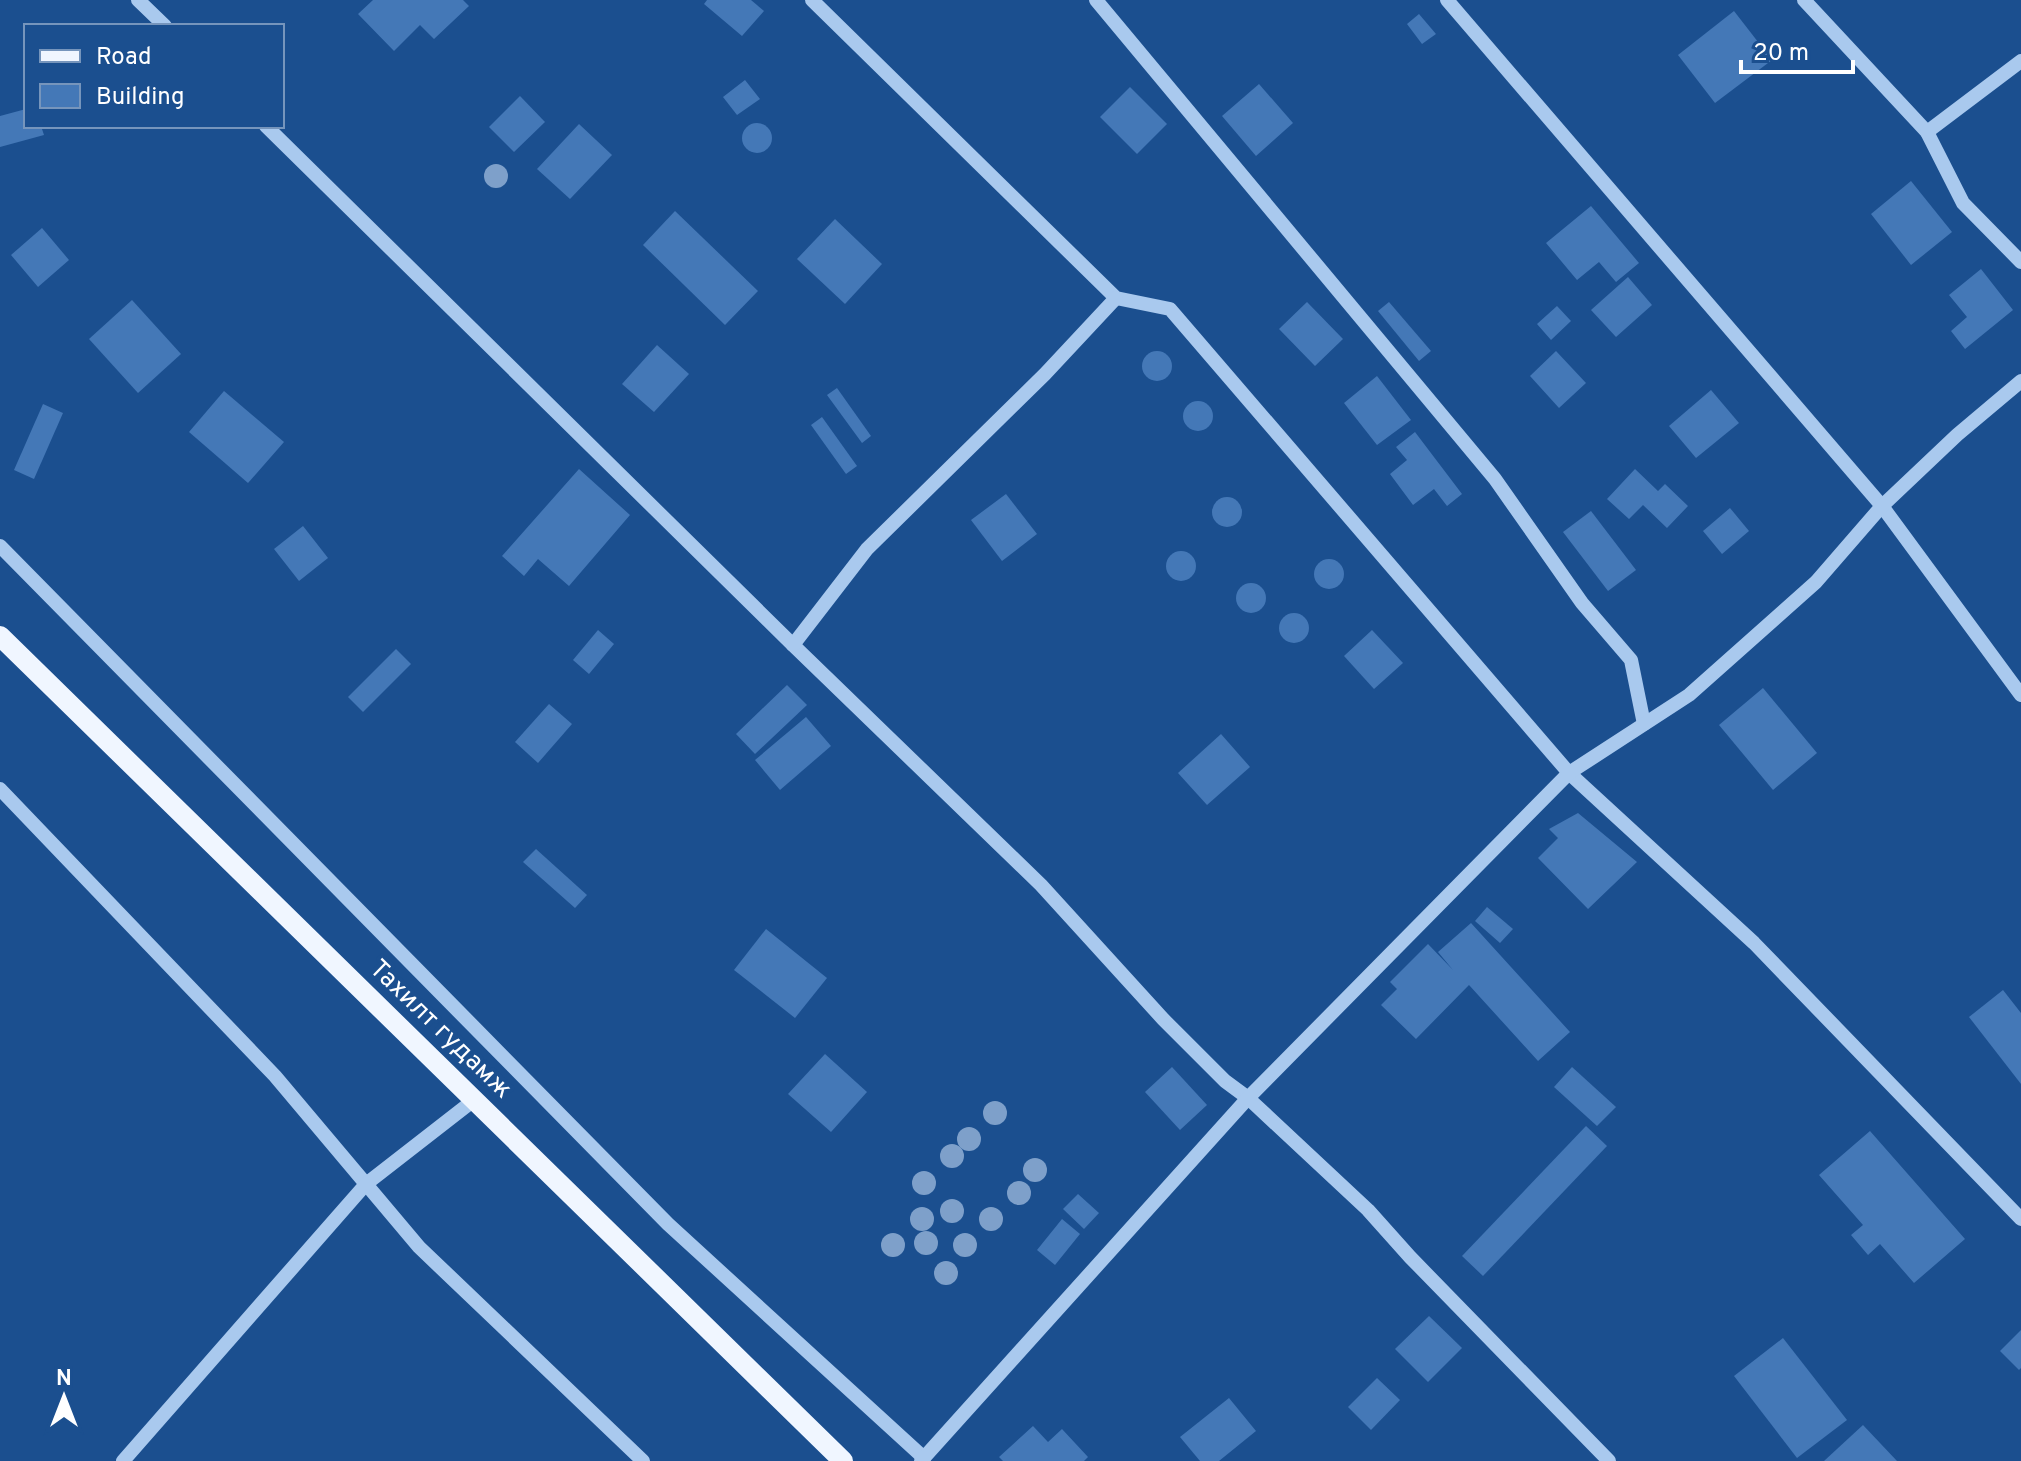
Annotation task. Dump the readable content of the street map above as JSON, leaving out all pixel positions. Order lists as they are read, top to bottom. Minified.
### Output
{"streets":{"main road":["Тахилт гудамж"]},"legend":["Road","Building"],"scale_bar":"20 m","north":"top"}
